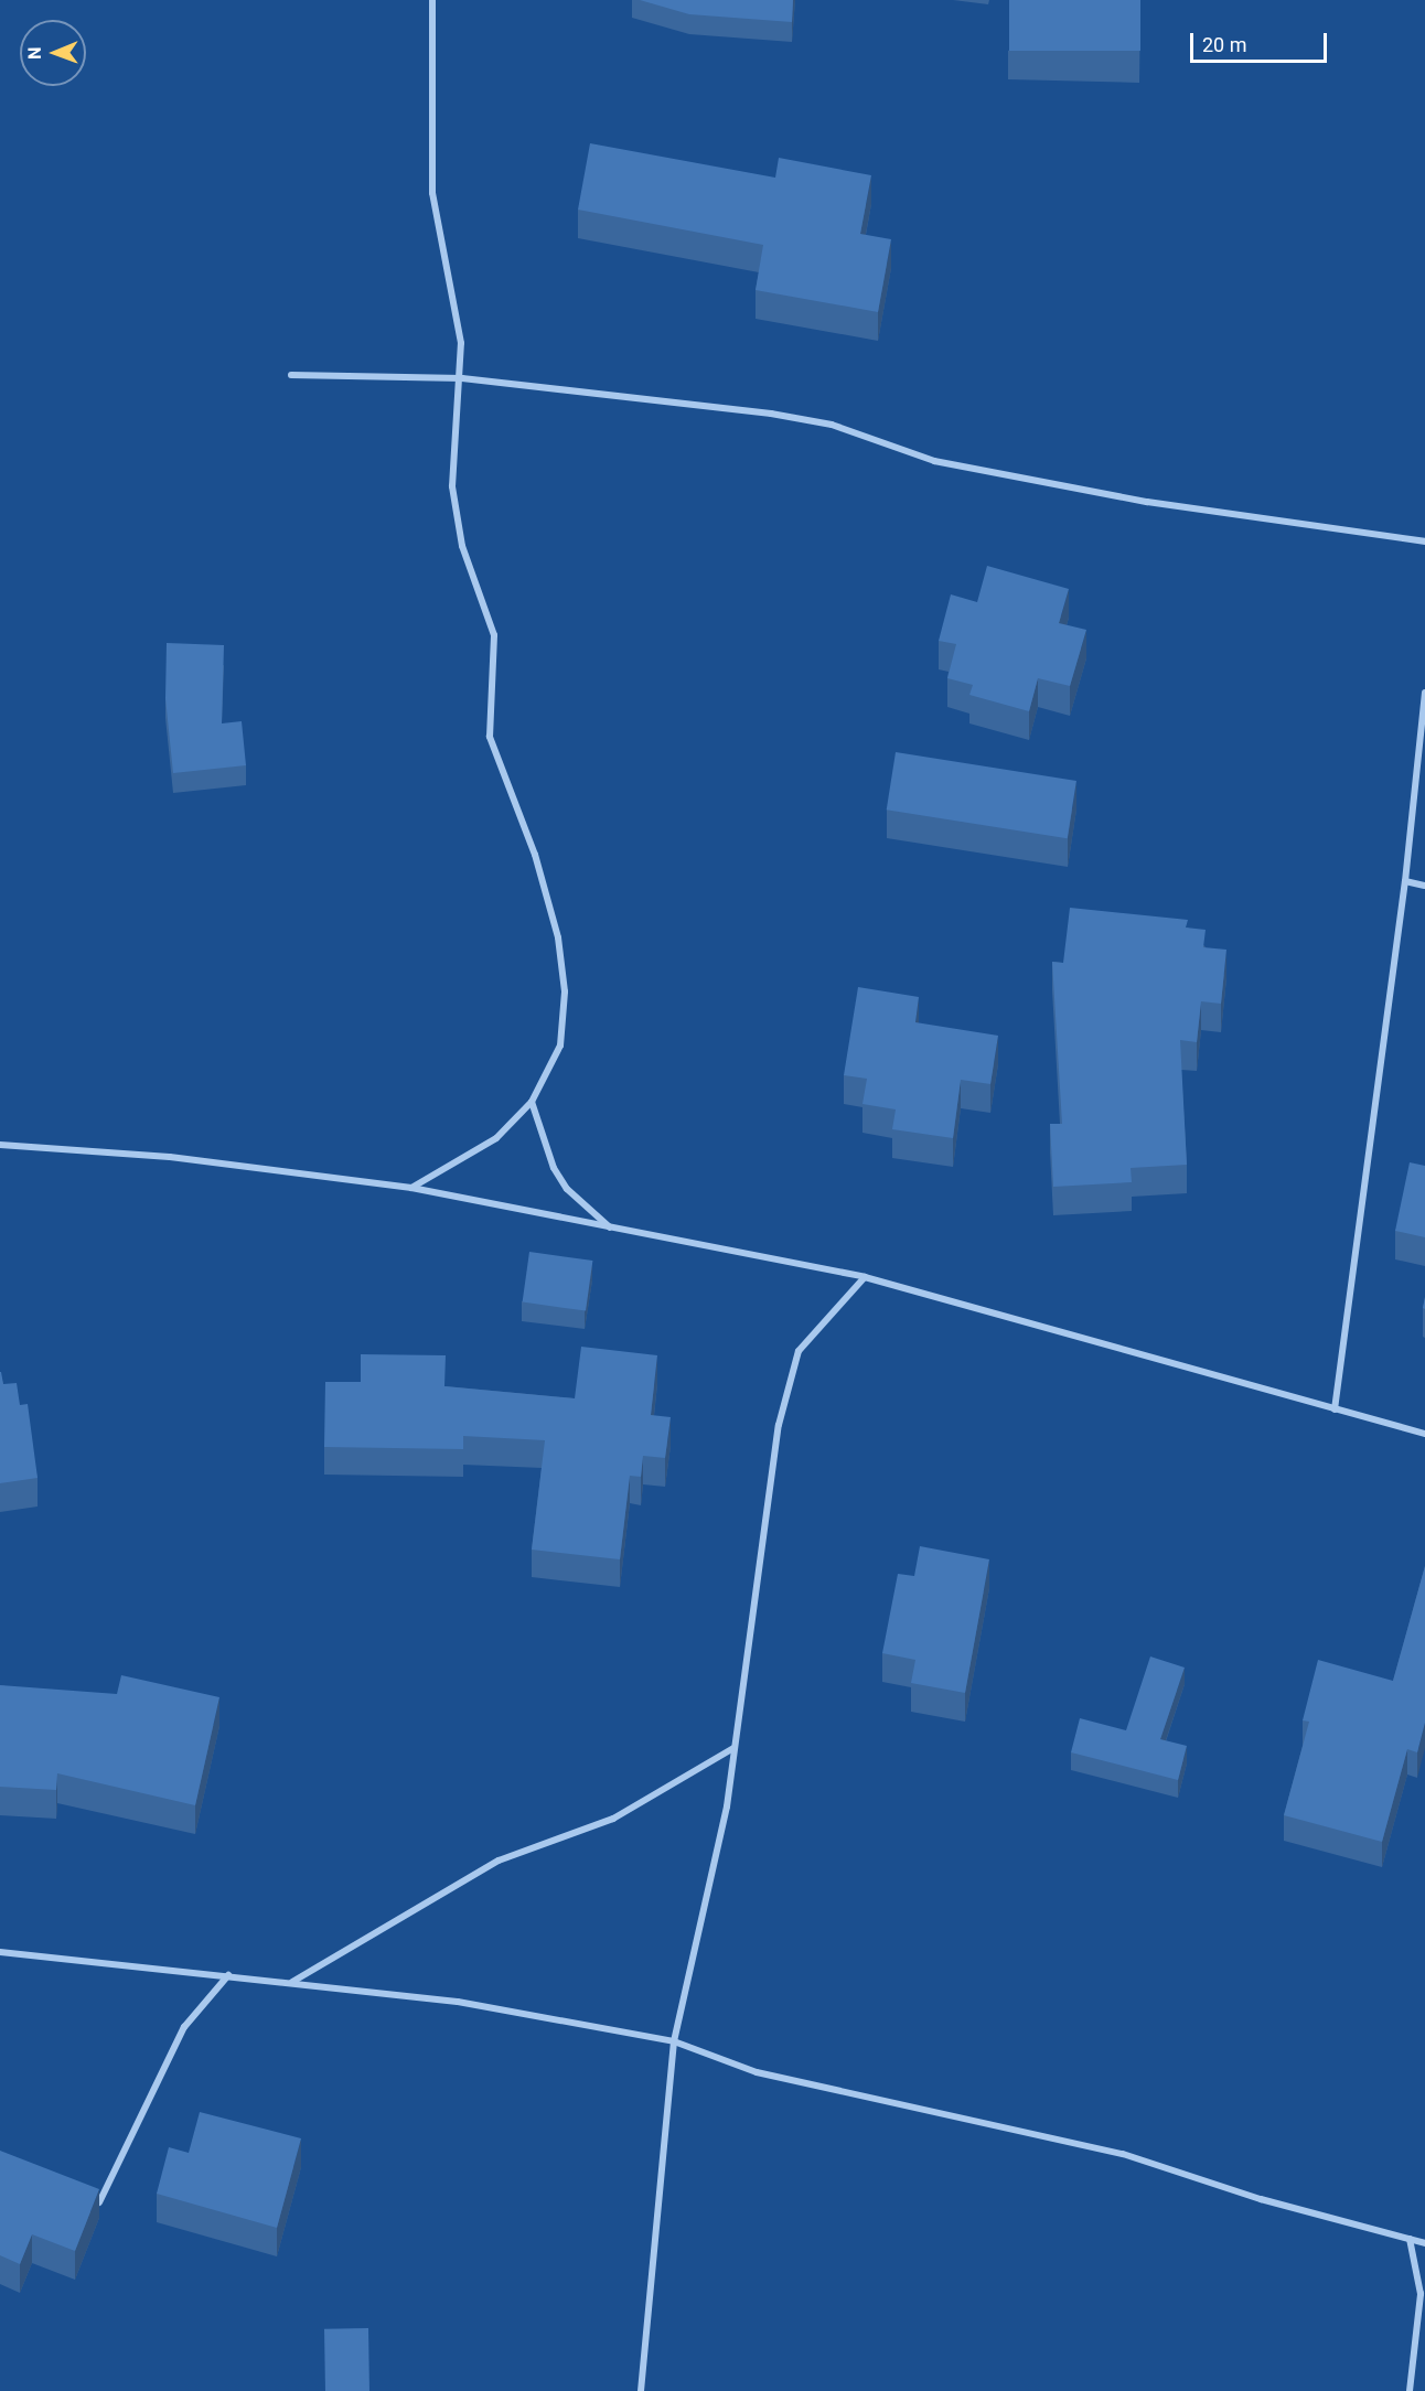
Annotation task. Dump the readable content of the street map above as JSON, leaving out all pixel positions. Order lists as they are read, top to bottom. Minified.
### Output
{"scale_bar":"20 m","north":"left"}
